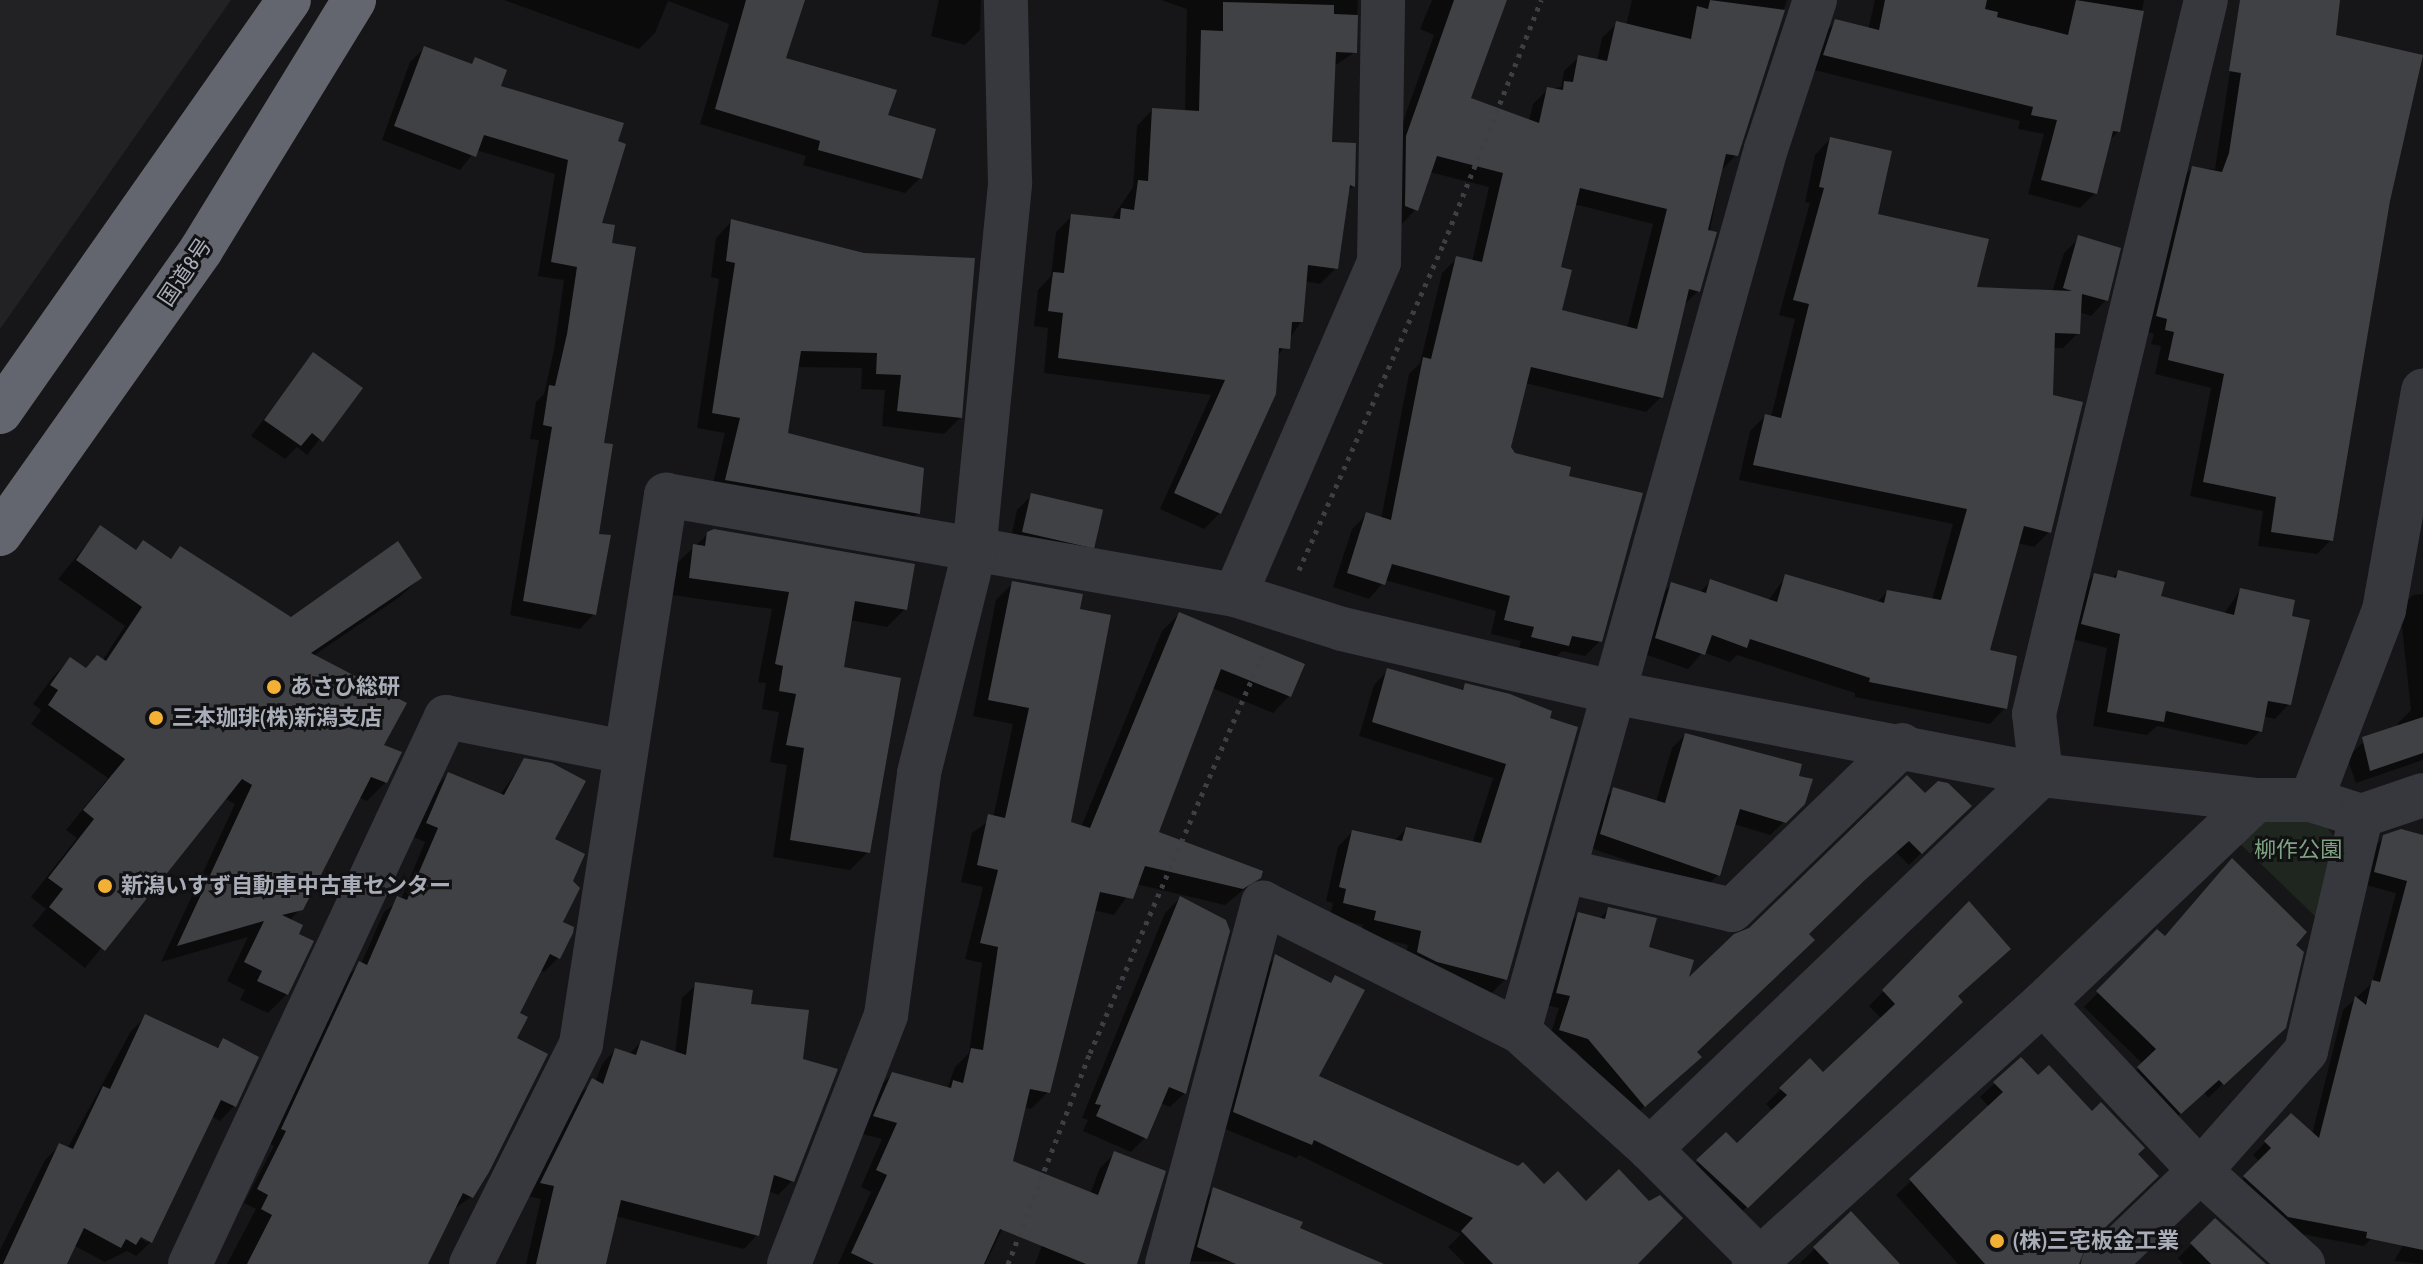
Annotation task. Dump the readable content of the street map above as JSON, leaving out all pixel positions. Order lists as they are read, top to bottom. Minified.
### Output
{"streets":{"highway":["国道8号"]},"parks":["柳作公園"],"places":["あさひ総研","三本珈琲(株)新潟支店","新潟いすず自動車中古車センター","(株)三宅板金工業"]}
